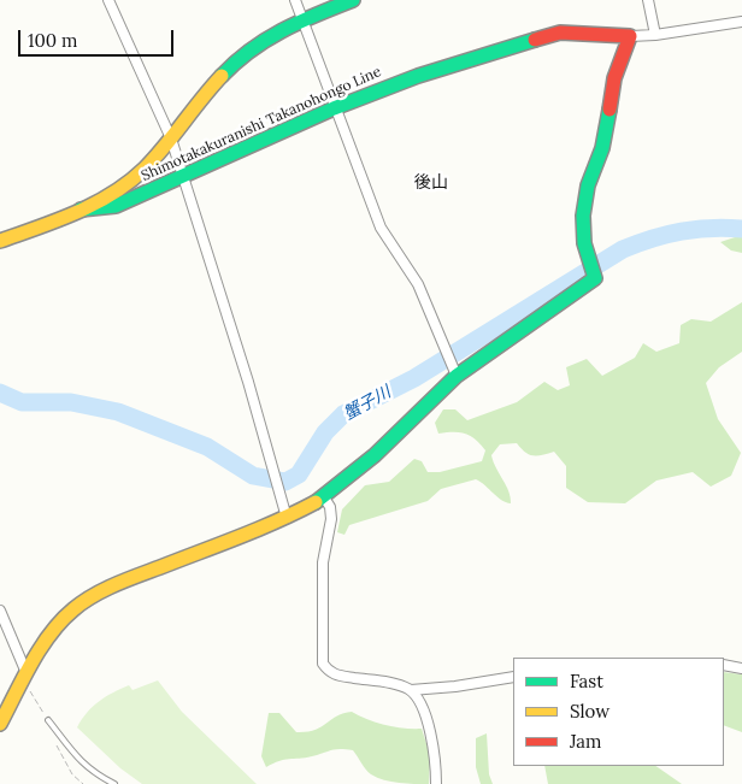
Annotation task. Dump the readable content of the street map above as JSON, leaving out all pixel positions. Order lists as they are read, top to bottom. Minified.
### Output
{"streets":{"main road":["Shimotakakuranishi Takanohongo Line"]},"districts":["後山"],"water":["蟹子川"],"legend":["Fast","Slow","Jam"],"scale_bar":"100 m"}
